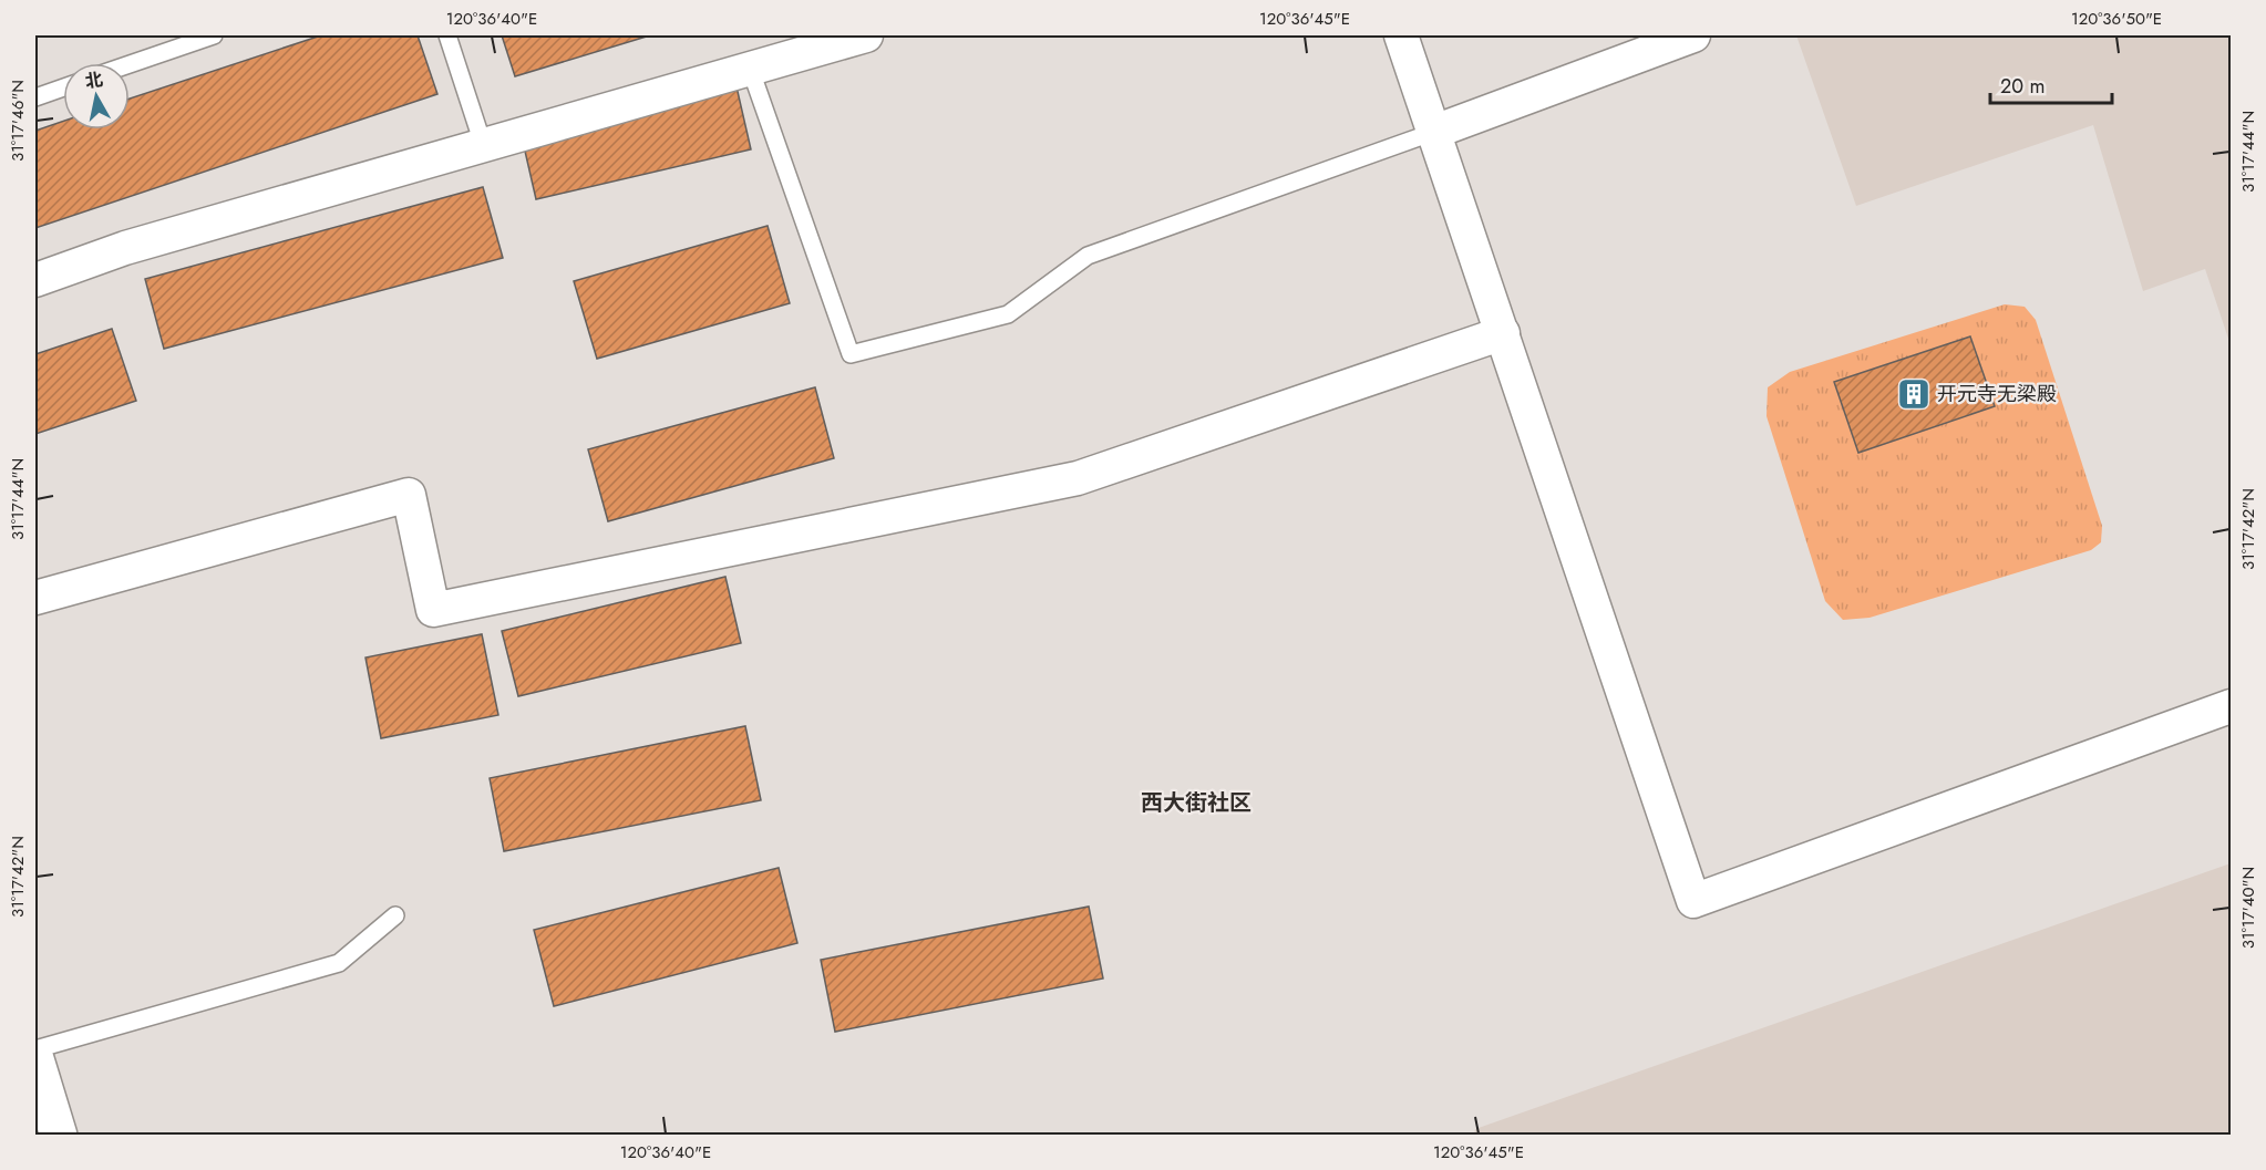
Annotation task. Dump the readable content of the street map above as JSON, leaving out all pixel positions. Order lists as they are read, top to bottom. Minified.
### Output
{"districts":["西大街社区"],"places":{"building":["开元寺无梁殿"]},"scale_bar":"20 m","north":"top","coordinates":["120°36'40\"E","120°36'45\"E","120°36'50\"E","31°17'46\"N","31°17'44\"N","31°17'42\"N","31°17'40\"N"]}
